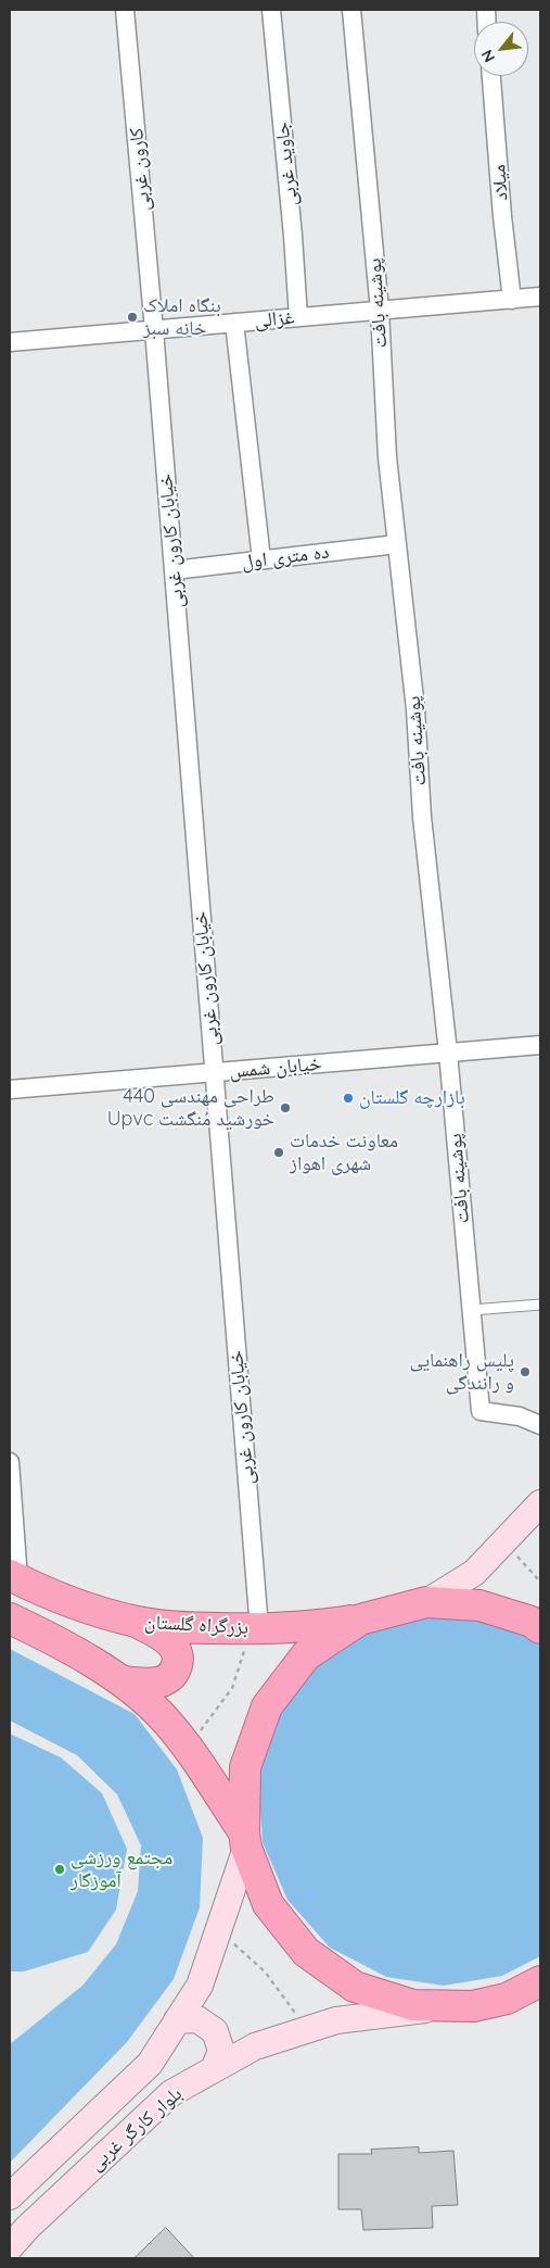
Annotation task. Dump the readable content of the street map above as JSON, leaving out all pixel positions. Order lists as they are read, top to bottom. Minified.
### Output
{"streets":{"highway":["بزرگراه گلستان"],"main road":["بلوار کارگر غربی"],"street":["جاوید غربی","کارون غربی","میلاد","پوشینه بافت","غزالی","خیابان کارون غربی","ده متری اول","خیابان شمس"]},"crossings":[["جاوید غربی","غزالی"],["کارون غربی","غزالی"],["کارون غربی","خیابان کارون غربی"],["میلاد","غزالی"],["پوشینه بافت","غزالی"],["پوشینه بافت","ده متری اول"],["پوشینه بافت","خیابان شمس"],["غزالی","خیابان کارون غربی"],["خیابان کارون غربی","ده متری اول"],["خیابان کارون غربی","خیابان شمس"],["خیابان کارون غربی","بزرگراه گلستان"]],"places":["بنگاه املاک خانه سبز","بازارچه گلستان","طراحی مهندسی 440 Upvc خورشید مُنگشت","معاونت خدمات شهری اهواز","پلیس راهنمایی و رانندگی","مجتمع ورزشی آموزگار"],"north":"bottom left"}
